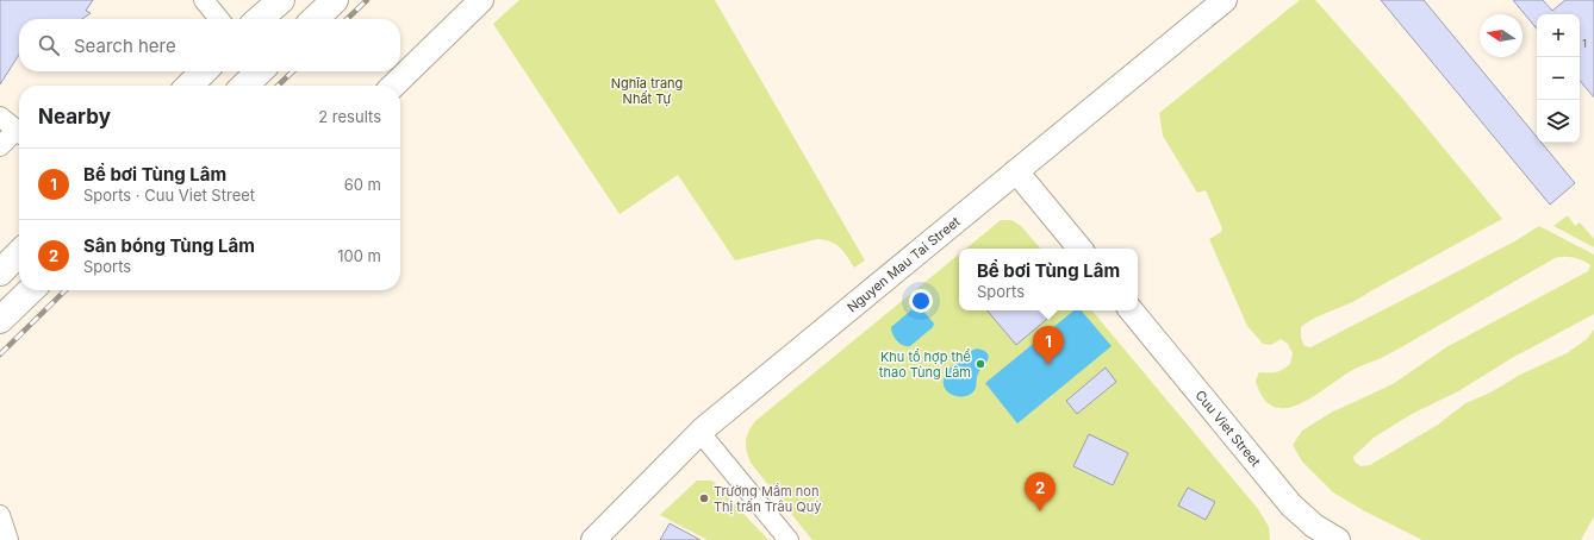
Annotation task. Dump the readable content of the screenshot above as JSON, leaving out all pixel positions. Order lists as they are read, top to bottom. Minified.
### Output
{"streets":{"street":["Nguyen Mau Tai Street","Cuu Viet Street"]},"parks":["Nghĩa trang Nhất Tự"],"places":["Khu tổ hợp thể thao Tùng Lâm","Trường Mầm non Thị trấn Trâu Quỳ"],"house_numbers":["1"],"north":"left","page":{"map_buttons":["+","−"],"search":"Search here","heading":["Nearby","2 results"],"list":[{"mark":"1","name":"Bể bơi Tùng Lâm","note":"Sports · Cuu Viet Street","value":"60 m"},{"mark":"2","name":"Sân bóng Tùng Lâm","note":"Sports","value":"100 m"}],"popup":["Bể bơi Tùng Lâm","Sports"],"pins":["1","2"]}}
